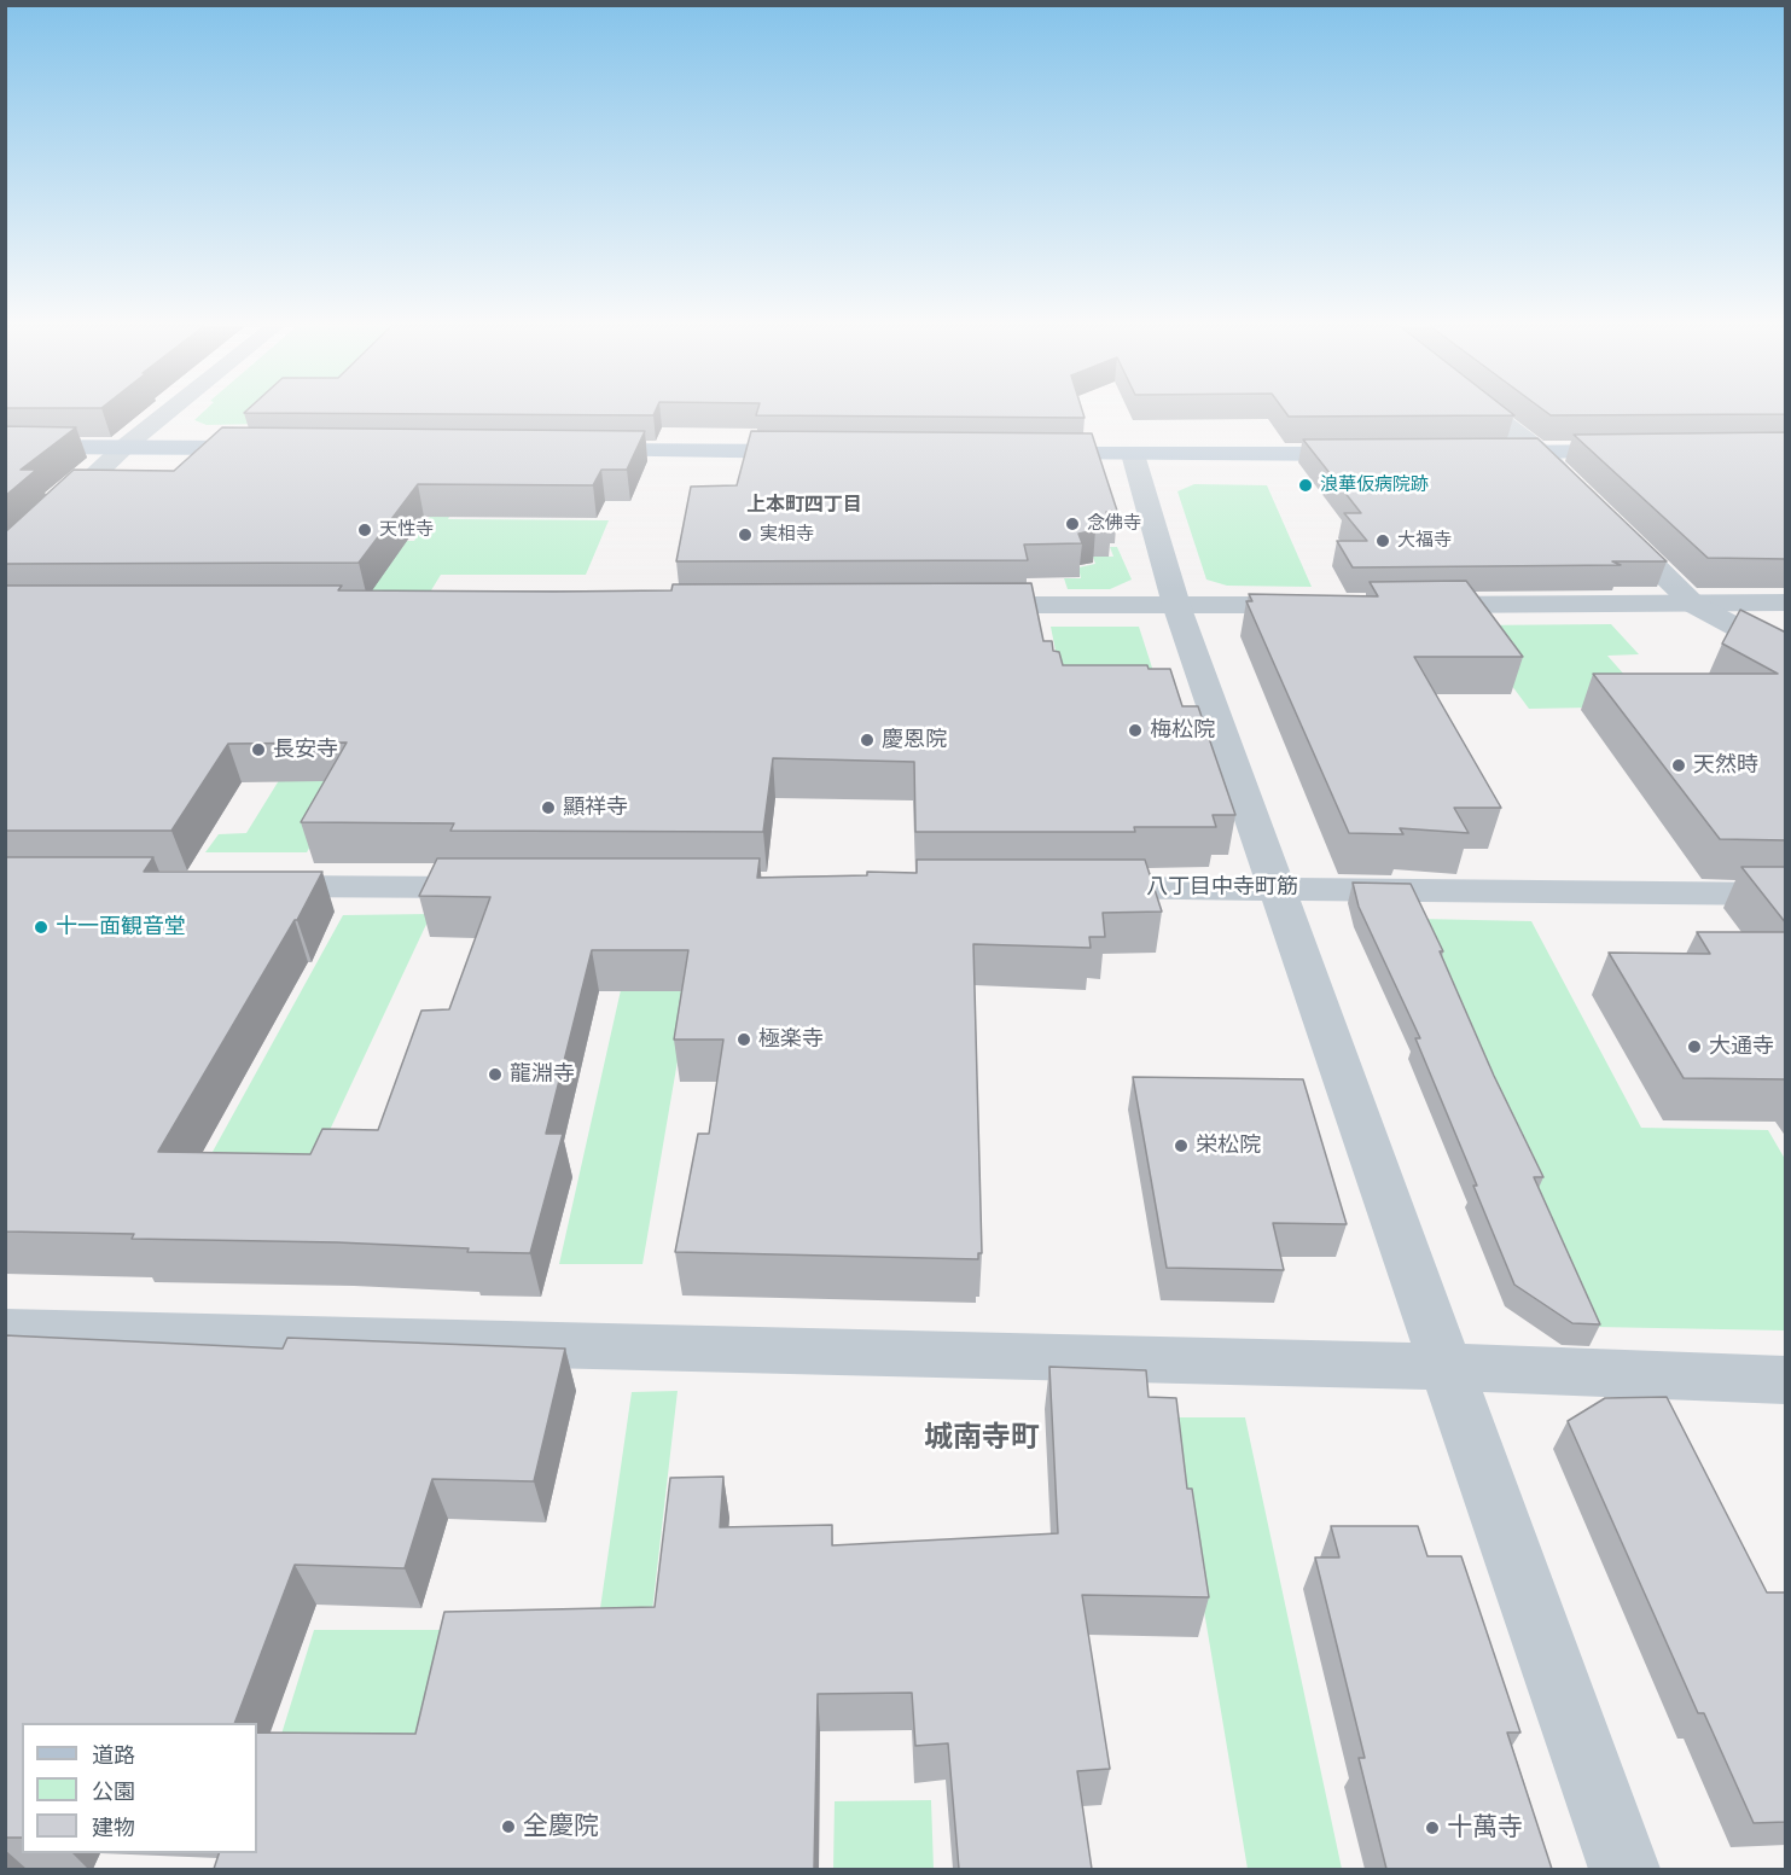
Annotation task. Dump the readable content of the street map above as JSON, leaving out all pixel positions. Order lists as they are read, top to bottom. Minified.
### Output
{"streets":{"street":["八丁目中寺町筋"]},"districts":["上本町四丁目","城南寺町"],"places":["浪華仮病院跡","念佛寺","天性寺","実相寺","大福寺","梅松院","慶恩院","長安寺","天然時","顯祥寺","十一面観音堂","極楽寺","大通寺","龍淵寺","栄松院","全慶院","十萬寺"],"legend":["道路","公園","建物"]}
